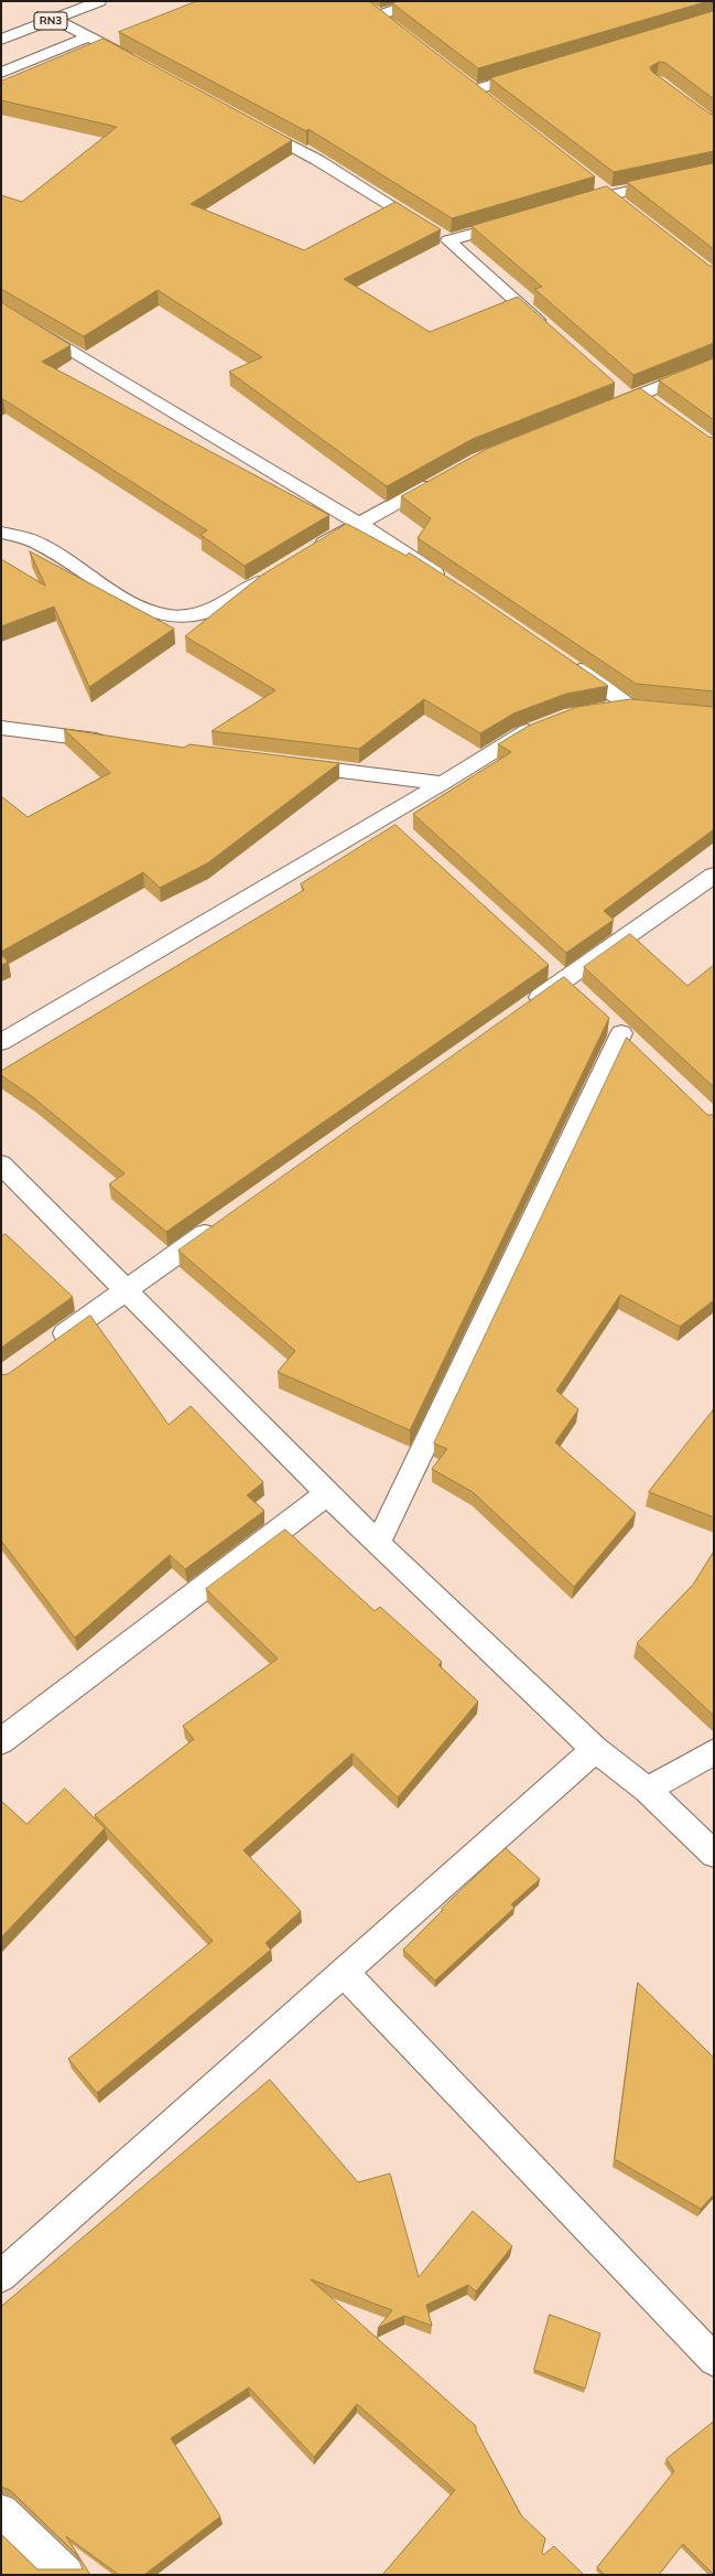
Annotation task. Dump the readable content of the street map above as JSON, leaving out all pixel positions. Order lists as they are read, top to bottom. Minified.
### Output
{"streets":{"main road":["RN3"]}}
